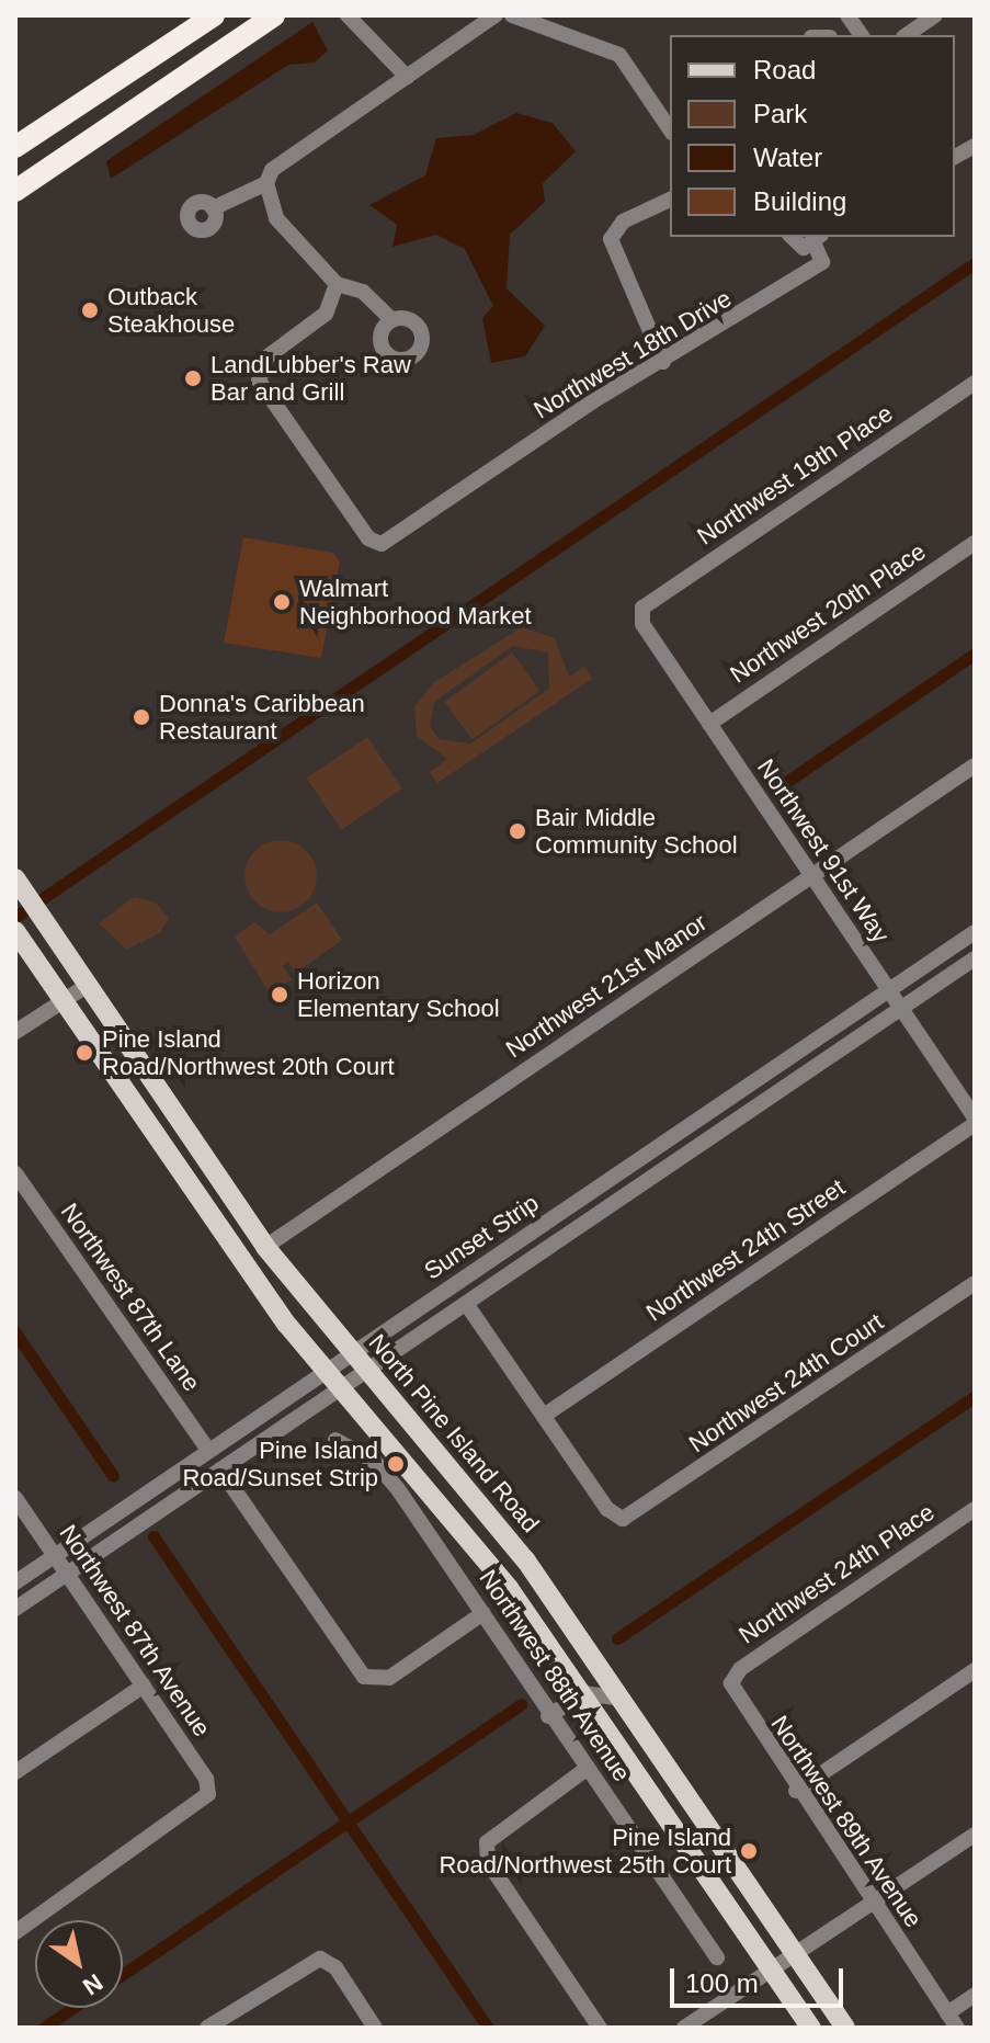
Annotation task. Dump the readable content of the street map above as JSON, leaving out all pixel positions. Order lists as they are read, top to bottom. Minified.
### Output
{"streets":{"main road":["North Pine Island Road"],"street":["Northwest 18th Drive","Northwest 19th Place","Northwest 20th Place","Northwest 91st Way","Northwest 21st Manor","Sunset Strip","Northwest 24th Street","Northwest 87th Lane","Northwest 24th Court","Northwest 24th Place","Northwest 87th Avenue","Northwest 88th Avenue","Northwest 89th Avenue"]},"crossings":[["Northwest 19th Place","Northwest 91st Way"],["Northwest 20th Place","Northwest 91st Way"],["Northwest 91st Way","Northwest 21st Manor"],["Northwest 91st Way","Sunset Strip"],["Northwest 21st Manor","North Pine Island Road"],["Sunset Strip","Northwest 87th Lane"],["Sunset Strip","North Pine Island Road"],["Sunset Strip","Northwest 87th Avenue"],["Northwest 24th Street","Northwest 24th Court"],["Northwest 24th Place","Northwest 89th Avenue"]],"places":["Outback Steakhouse","LandLubber's Raw Bar and Grill","Walmart Neighborhood Market","Donna's Caribbean Restaurant","Bair Middle Community School","Horizon Elementary School","Pine Island Road/Northwest 20th Court","Pine Island Road/Sunset Strip","Pine Island Road/Northwest 25th Court"],"legend":["Road","Park","Water","Building"],"scale_bar":"100 m","north":"bottom right"}
